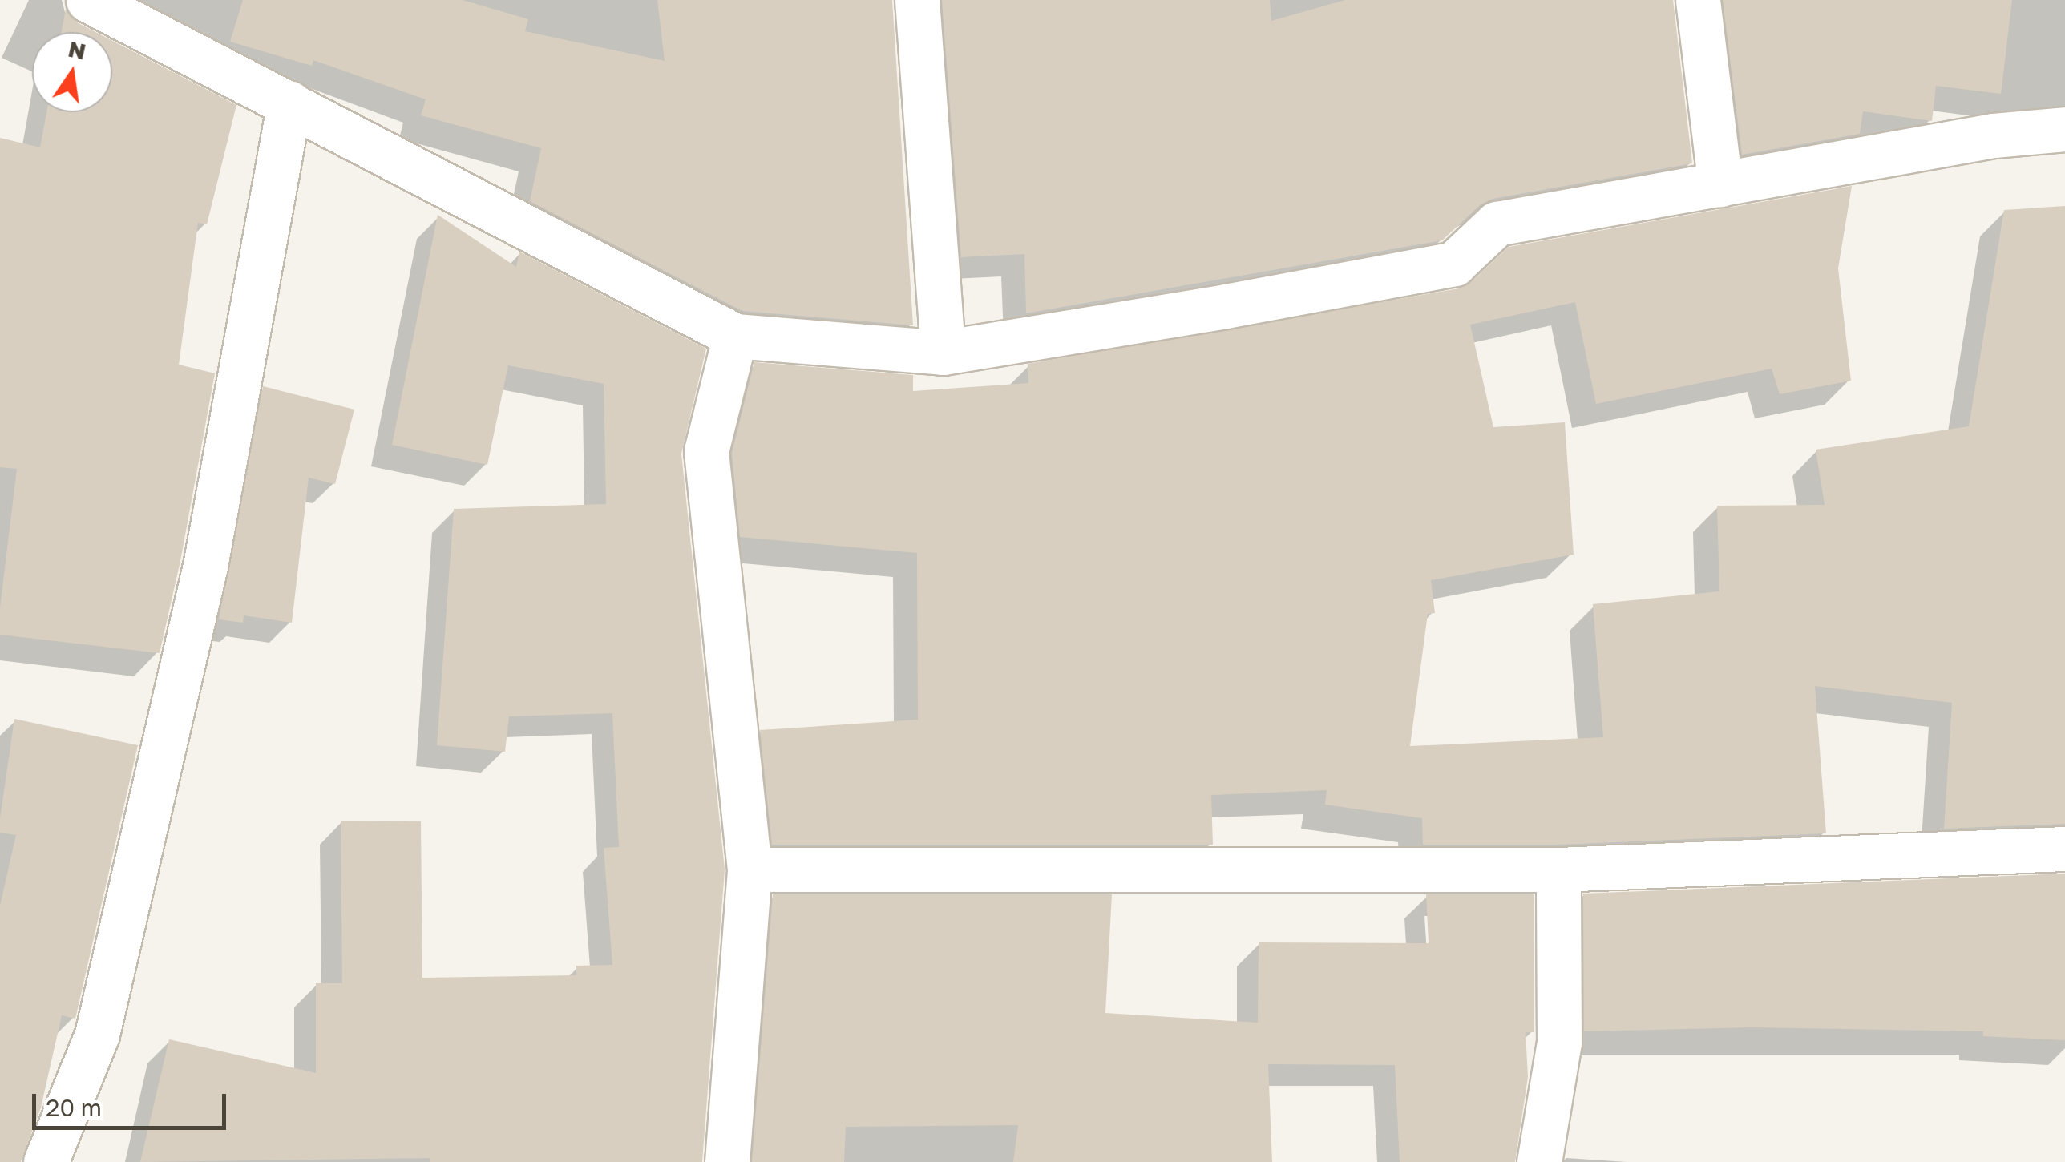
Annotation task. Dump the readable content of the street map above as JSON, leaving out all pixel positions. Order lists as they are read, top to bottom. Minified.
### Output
{"scale_bar":"20 m","north":"top"}
